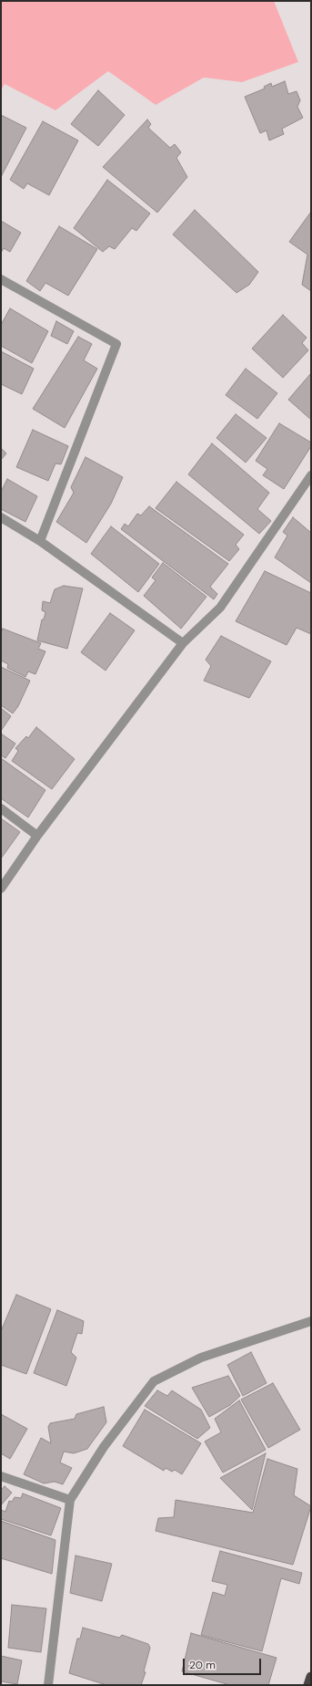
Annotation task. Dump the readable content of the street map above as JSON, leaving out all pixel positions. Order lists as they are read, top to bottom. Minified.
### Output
{"scale_bar":"20 m"}
